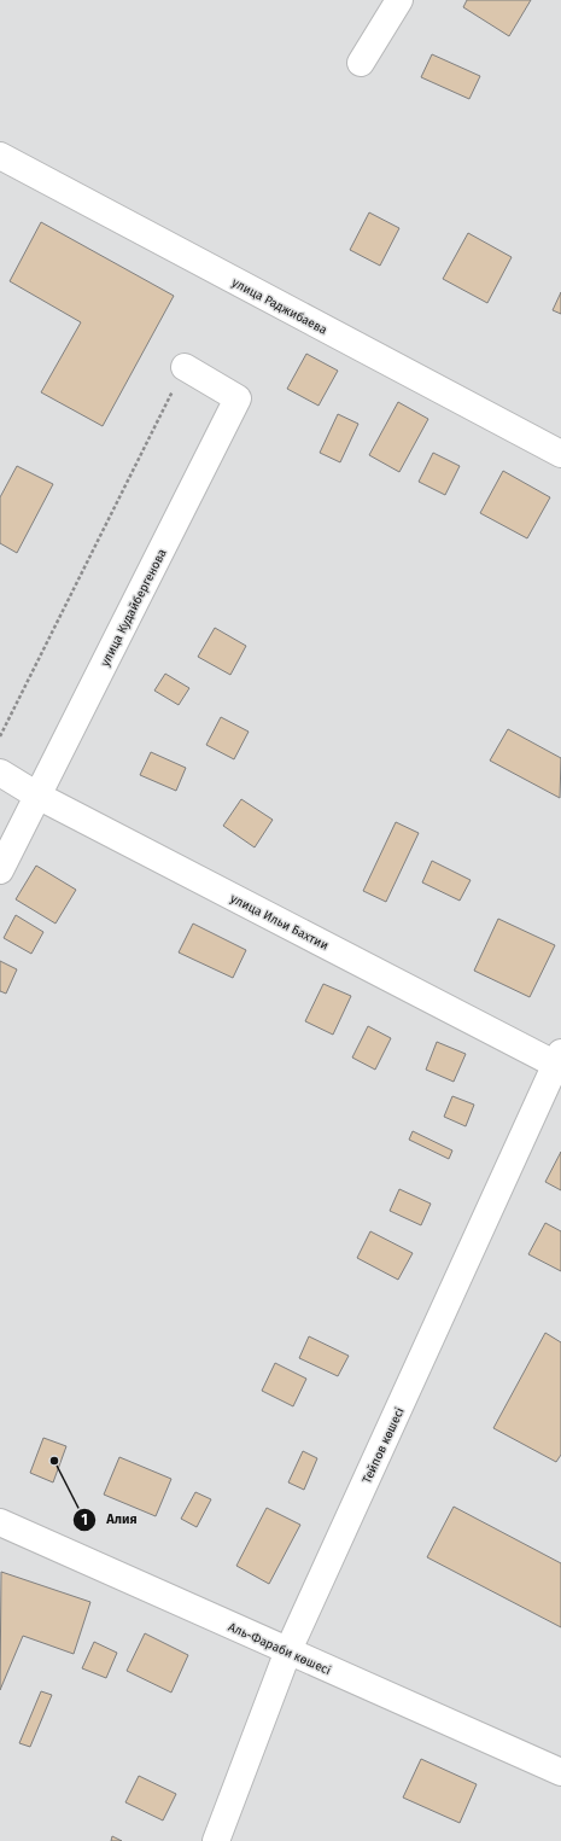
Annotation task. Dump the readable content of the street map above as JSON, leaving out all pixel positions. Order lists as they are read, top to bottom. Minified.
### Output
{"streets":{"street":["улица Раджибаева","улица Кудайбергенова","улица Ильи Бахтии","Тейпов көшесі","Аль-Фараби көшесі"]},"crossings":[["улица Кудайбергенова","улица Ильи Бахтии"],["улица Ильи Бахтии","Тейпов көшесі"],["Тейпов көшесі","Аль-Фараби көшесі"]],"places":["Алия"]}
